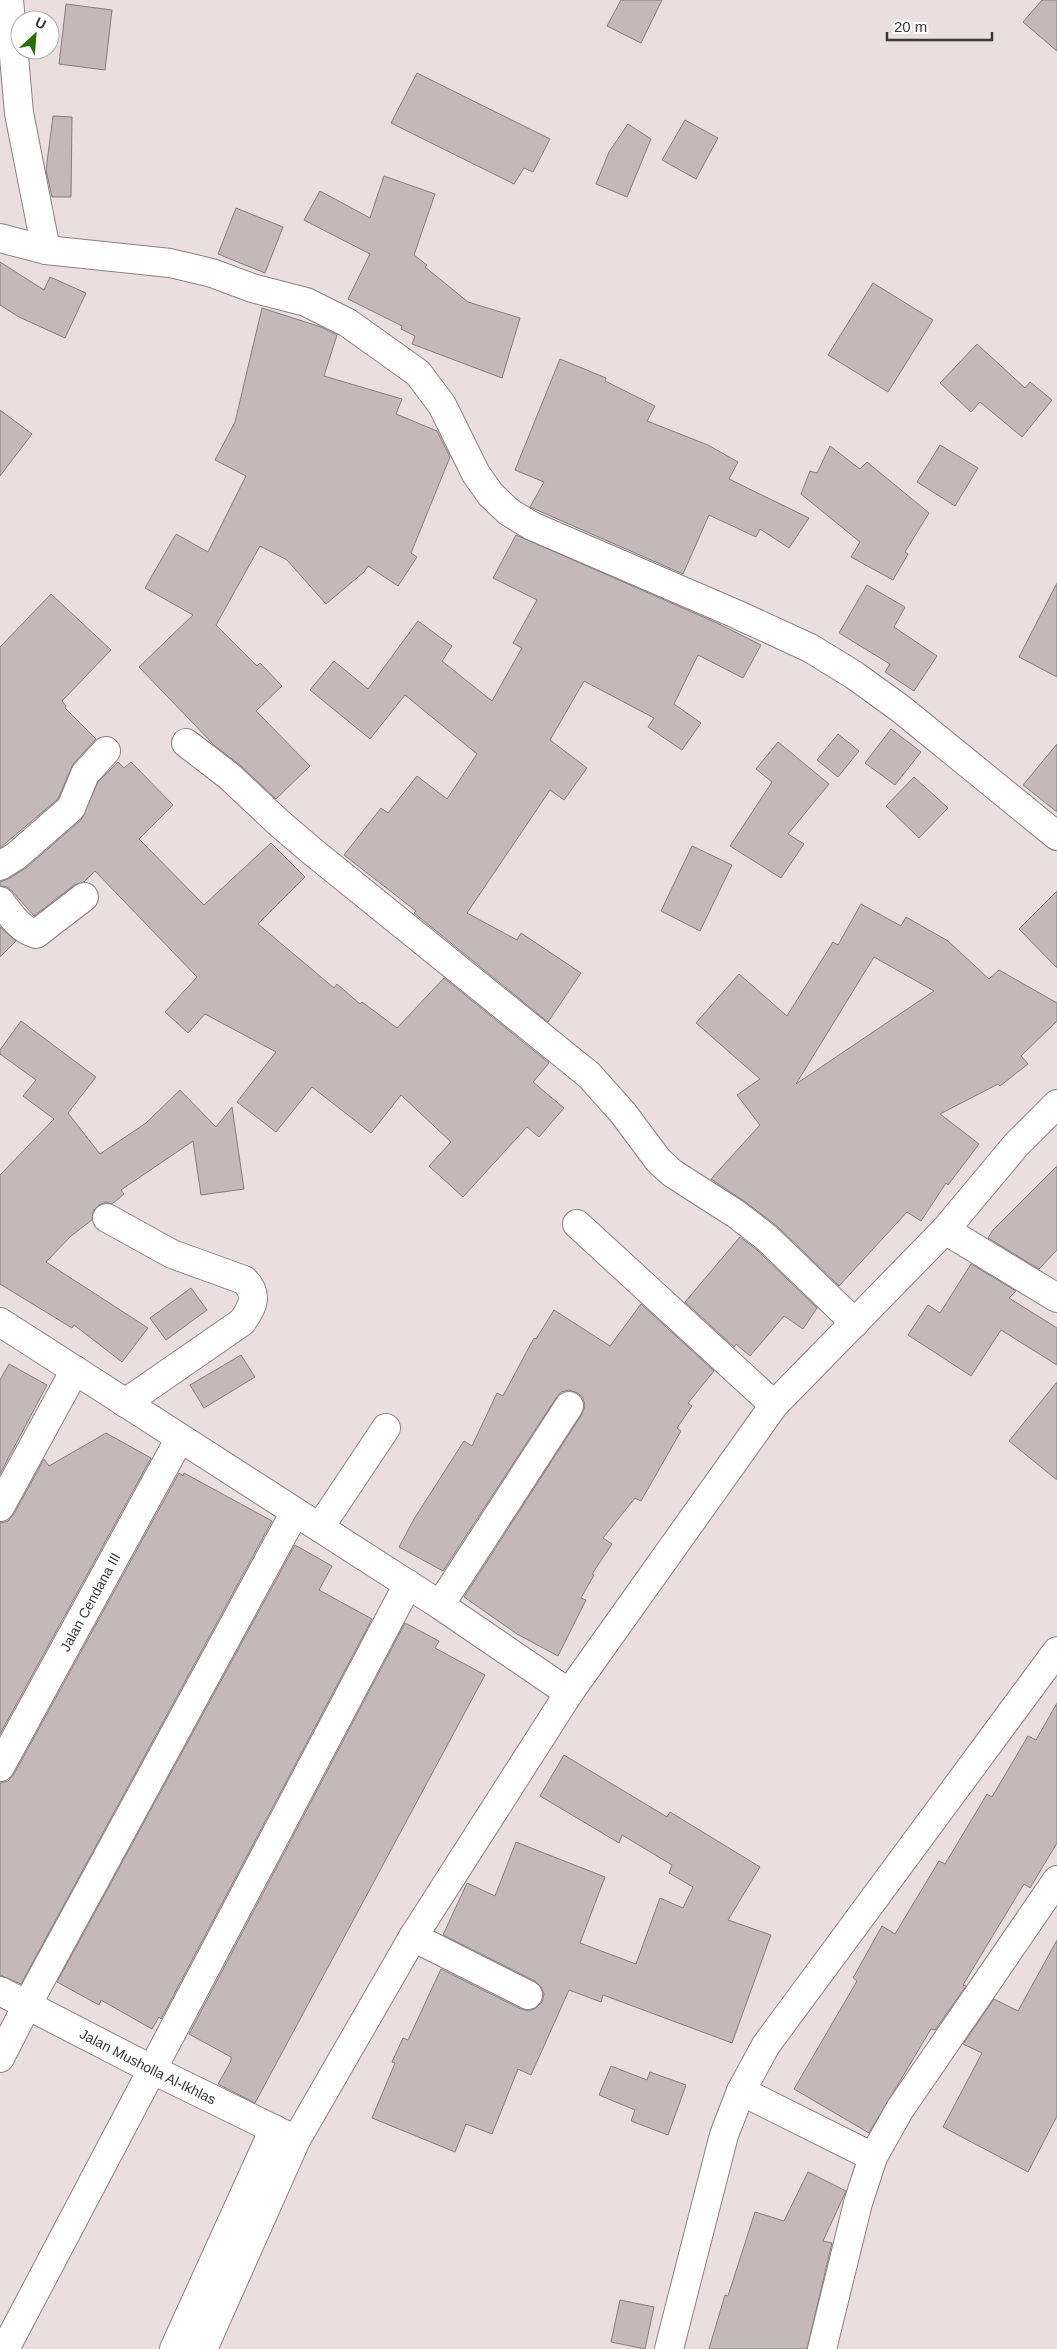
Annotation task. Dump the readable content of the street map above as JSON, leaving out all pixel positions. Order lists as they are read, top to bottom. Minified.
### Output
{"streets":{"street":["Jalan Cendana III","Jalan Musholla Al-Ikhlas"]},"scale_bar":"20 m","north":"top right"}
